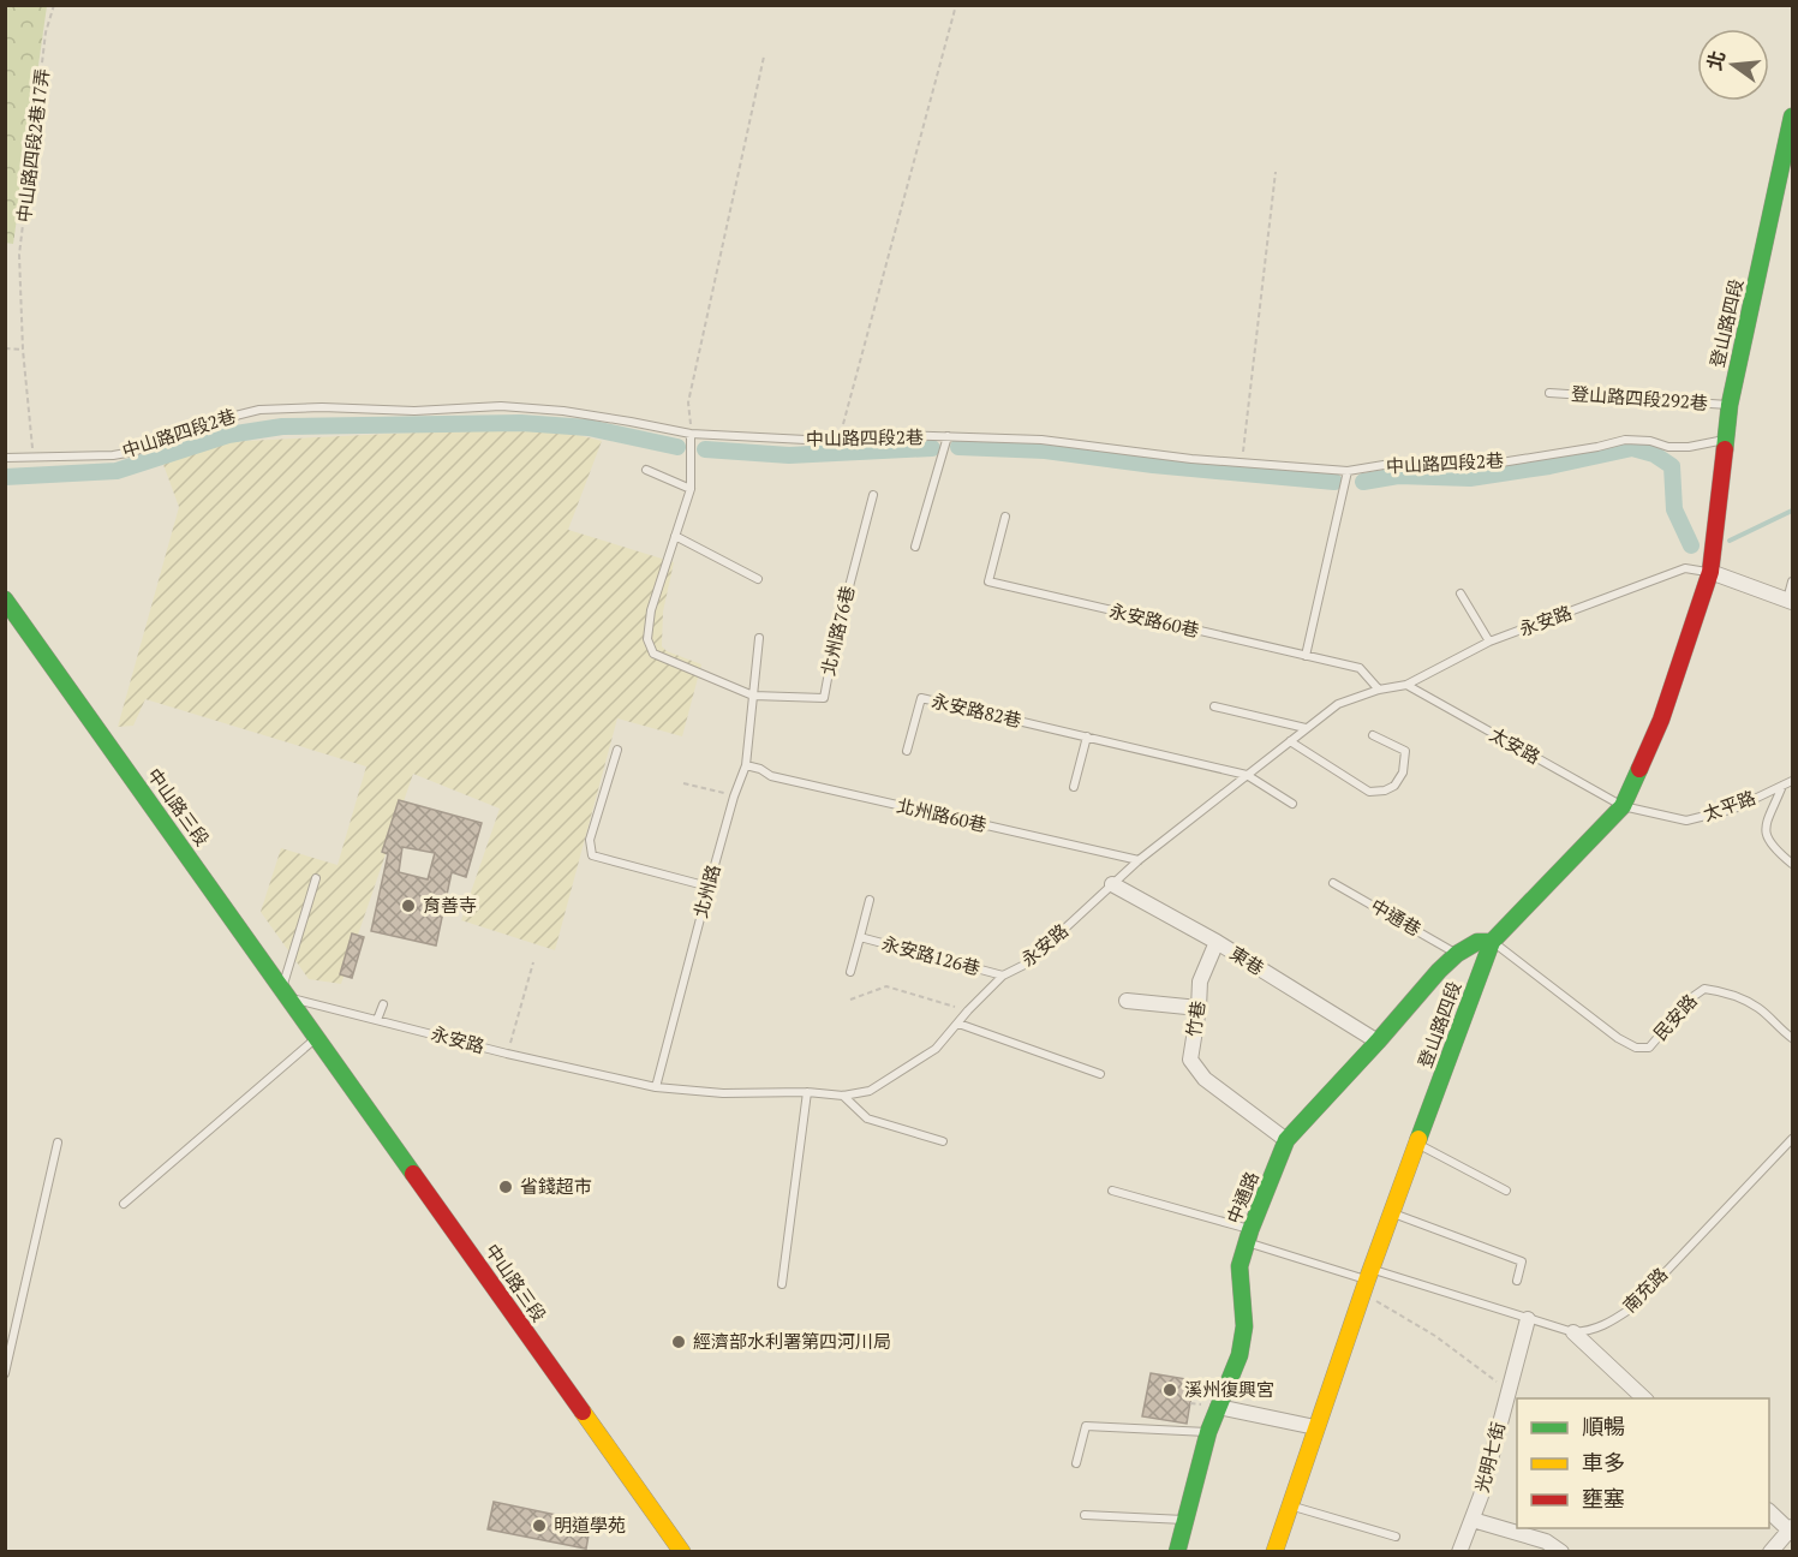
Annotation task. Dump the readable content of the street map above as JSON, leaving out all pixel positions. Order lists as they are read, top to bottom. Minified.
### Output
{"streets":{"street":["登山路四段","中山路三段","東巷","竹巷","中通路","光明七街"],"lane":["登山路四段292巷","中山路四段2巷","永安路60巷","永安路","北州路76巷","永安路82巷","太安路","太平路","北州路60巷","北州路","中通巷","永安路126巷","民安路","南充路"],"path":["中山路四段2巷17弄"]},"crossings":[["中山路四段2巷17弄","中山路四段2巷"],["登山路四段","登山路四段292巷"],["登山路四段","中山路四段2巷"],["登山路四段","永安路"],["登山路四段","太安路"],["登山路四段","太平路"],["登山路四段","民安路"],["登山路四段","中通路"],["登山路四段","南充路"],["永安路60巷","永安路"],["永安路","永安路82巷"],["永安路","太安路"],["永安路","中山路三段"],["永安路","北州路60巷"],["永安路","北州路"],["永安路","永安路126巷"],["永安路","東巷"],["北州路76巷","北州路"],["太安路","太平路"],["北州路60巷","北州路"],["中通巷","中通路"],["東巷","竹巷"],["東巷","中通路"],["民安路","中通路"],["竹巷","中通路"],["中通路","南充路"],["南充路","光明七街"]],"places":["育善寺","省錢超市","經濟部水利署第四河川局","溪州復興宮","明道學苑"],"legend":["順暢","車多","壅塞"],"north":"left"}
